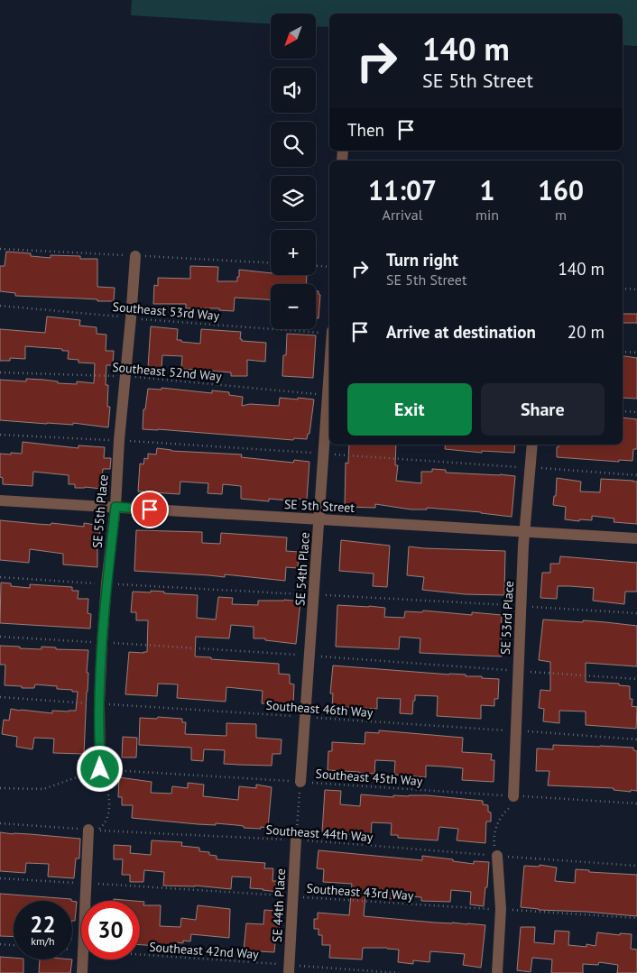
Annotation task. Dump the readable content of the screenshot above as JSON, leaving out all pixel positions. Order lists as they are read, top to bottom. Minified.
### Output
{"streets":{"street":["SE 5th Street","SE 55th Place","SE 54th Place","SE 53rd Place","SE 44th Place"],"path":["Southeast 53rd Way","Southeast 52nd Way","Southeast 46th Way","Southeast 45th Way","Southeast 44th Way","Southeast 43rd Way","Southeast 42nd Way"]},"crossings":[["Southeast 53rd Way","SE 55th Place"],["Southeast 52nd Way","SE 55th Place"],["Southeast 52nd Way","SE 54th Place"],["SE 5th Street","SE 55th Place"],["SE 5th Street","SE 54th Place"],["SE 5th Street","SE 53rd Place"],["SE 55th Place","Southeast 46th Way"],["SE 55th Place","Southeast 45th Way"],["SE 54th Place","Southeast 46th Way"],["SE 54th Place","Southeast 45th Way"],["SE 53rd Place","Southeast 46th Way"],["SE 53rd Place","Southeast 45th Way"],["Southeast 44th Way","SE 44th Place"],["Southeast 43rd Way","SE 44th Place"],["SE 44th Place","Southeast 42nd Way"]],"north":"bottom left","page":{"map_buttons":["+","−"],"turn":["140 m","SE 5th Street"],"then":"Then","eta":["11:07","Arrival","1","min","160","m"],"list":[{"name":"Turn right","note":"SE 5th Street","value":"140 m"},{"name":"Arrive at destination","value":"20 m"}],"buttons":["Exit","Share"],"speed":"22 km/h","limit":"30"}}
